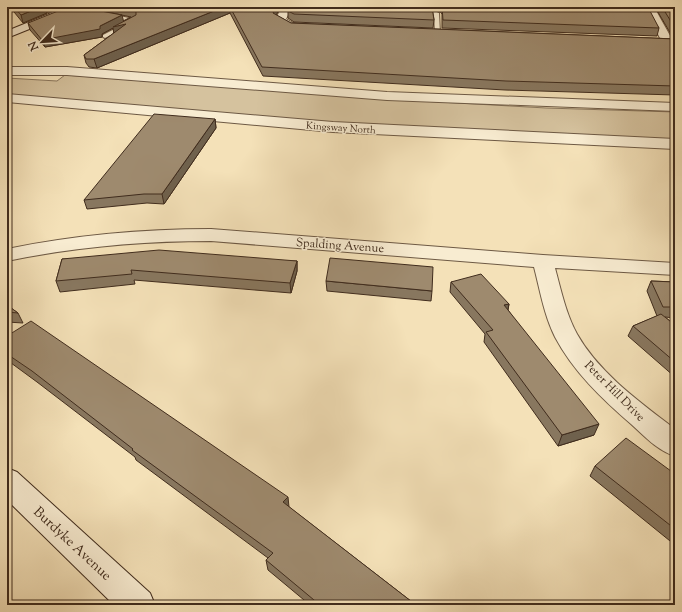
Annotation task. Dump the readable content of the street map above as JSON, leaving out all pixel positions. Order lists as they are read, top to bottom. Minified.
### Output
{"streets":{"street":["Kingsway North","Spalding Avenue","Peter Hill Drive","Burdyke Avenue"]},"crossings":[["Spalding Avenue","Peter Hill Drive"]],"north":"bottom left"}
